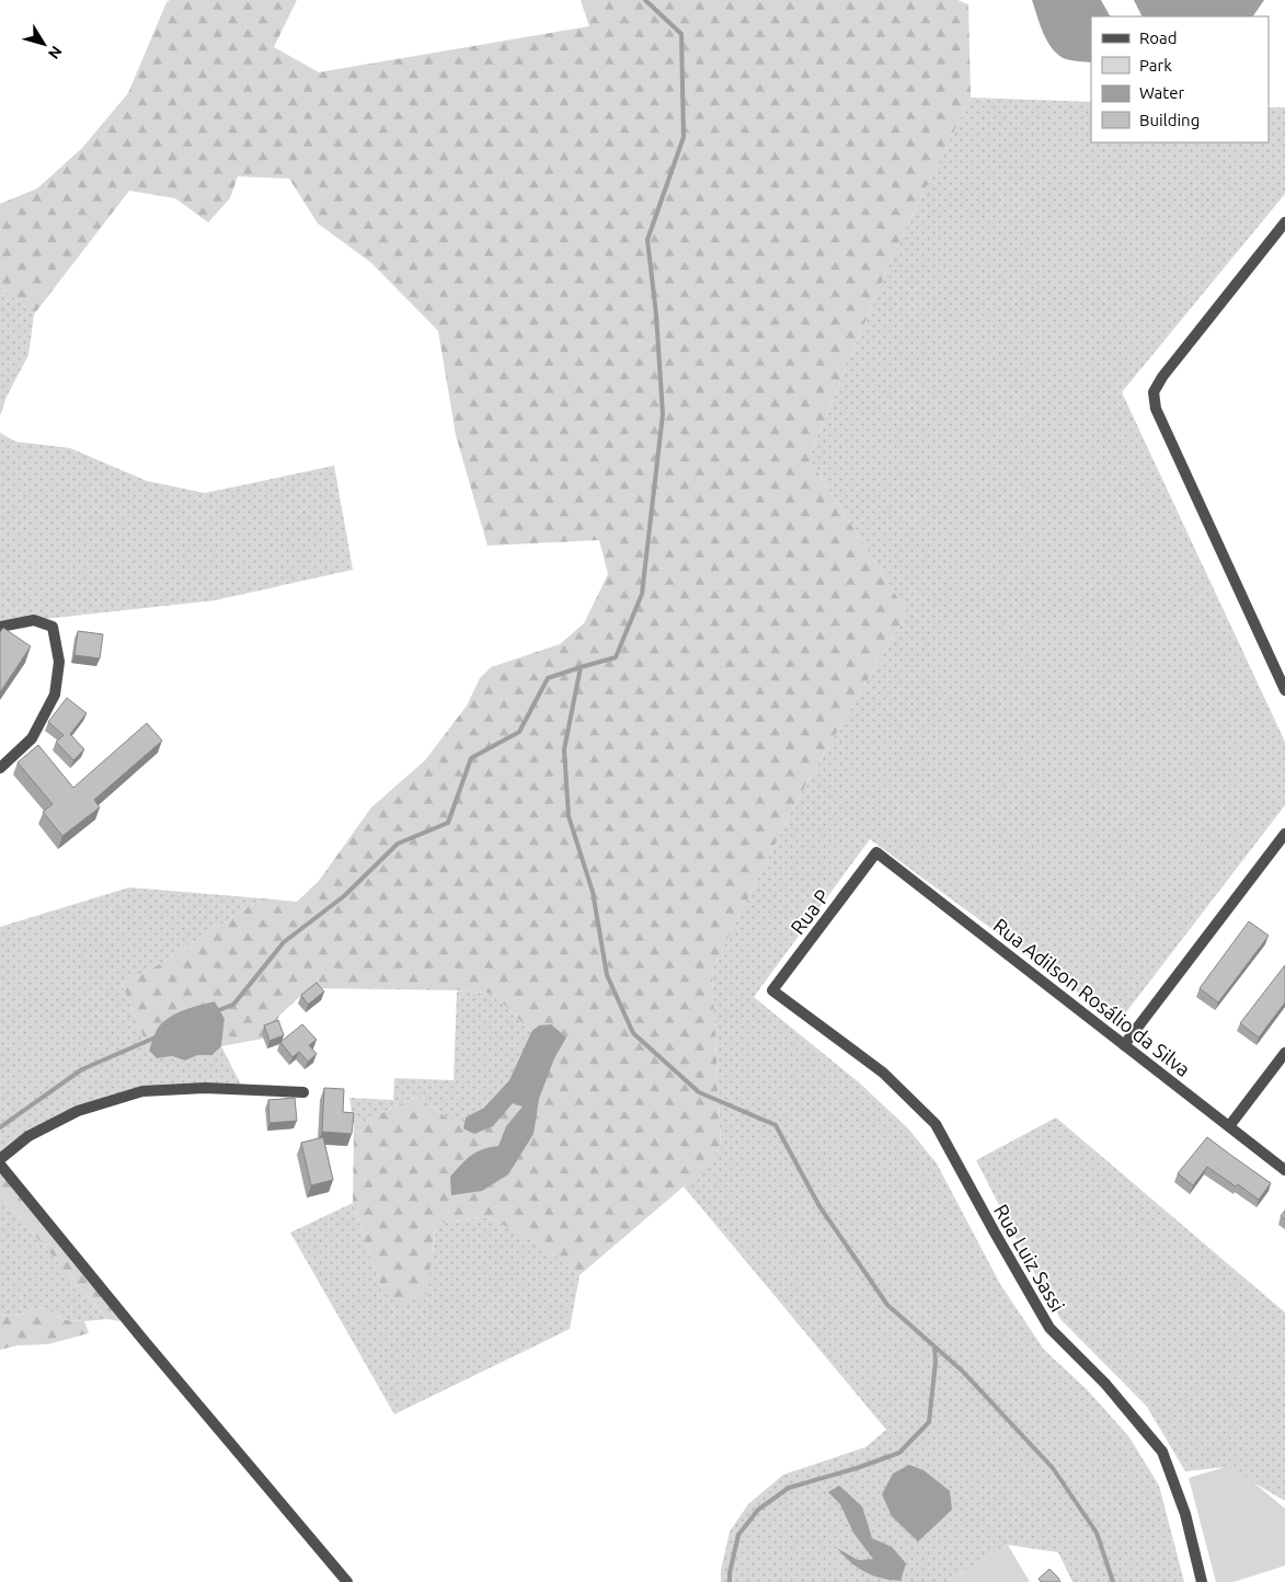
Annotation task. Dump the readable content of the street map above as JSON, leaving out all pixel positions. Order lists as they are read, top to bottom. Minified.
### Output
{"streets":{"street":["Rua P","Rua Adilson Rosálio da Silva","Rua Luiz Sassi"]},"crossings":[["Rua P","Rua Adilson Rosálio da Silva"],["Rua P","Rua Luiz Sassi"]],"legend":["Road","Park","Water","Building"],"north":"bottom right"}
